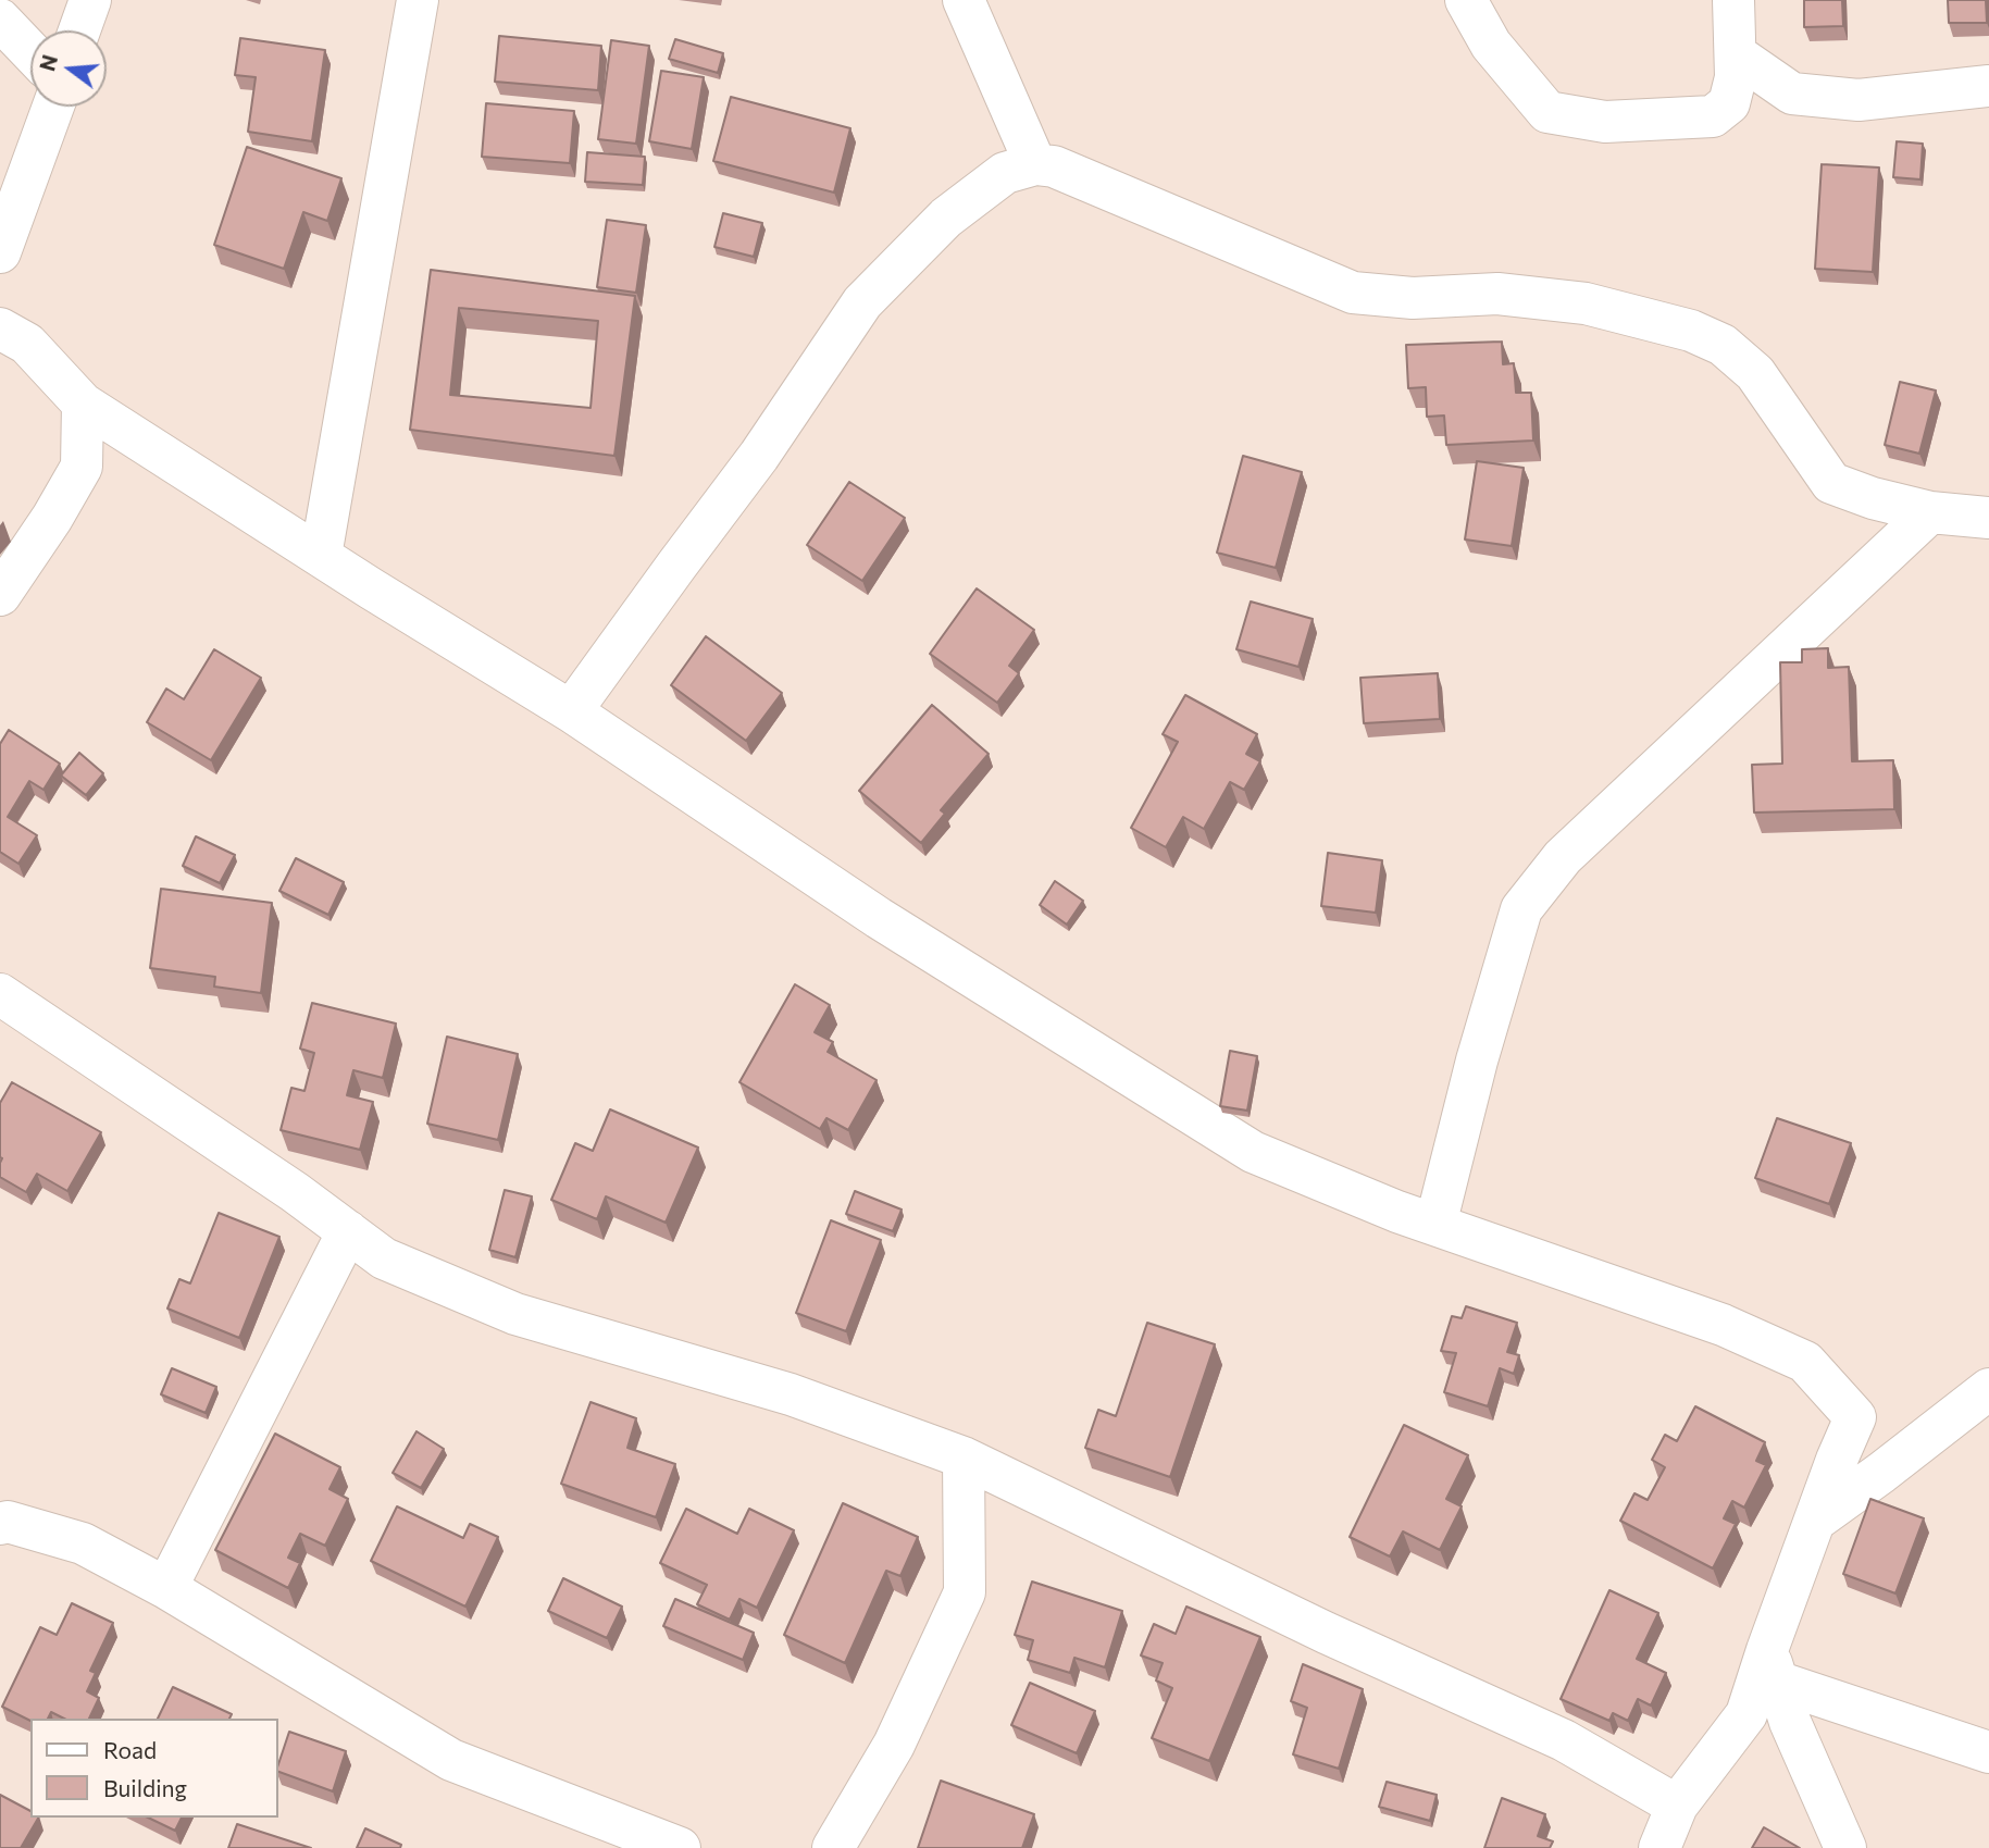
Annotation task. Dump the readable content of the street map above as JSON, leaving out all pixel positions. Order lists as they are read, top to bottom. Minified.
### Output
{"legend":["Road","Building"],"north":"left"}
